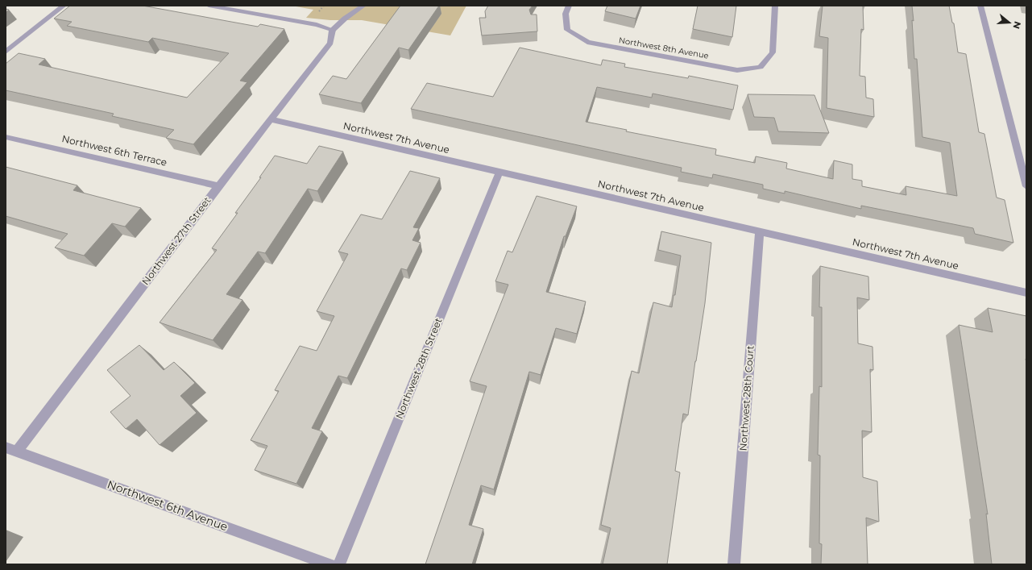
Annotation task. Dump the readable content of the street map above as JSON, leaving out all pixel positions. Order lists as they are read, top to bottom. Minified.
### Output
{"streets":{"street":["Northwest 8th Avenue","Northwest 7th Avenue","Northwest 6th Terrace","Northwest 27th Street","Northwest 28th Street","Northwest 28th Court","Northwest 6th Avenue"]},"crossings":[["Northwest 7th Avenue","Northwest 27th Street"],["Northwest 7th Avenue","Northwest 28th Street"],["Northwest 7th Avenue","Northwest 28th Court"],["Northwest 6th Terrace","Northwest 27th Street"],["Northwest 27th Street","Northwest 6th Avenue"]],"north":"right"}
